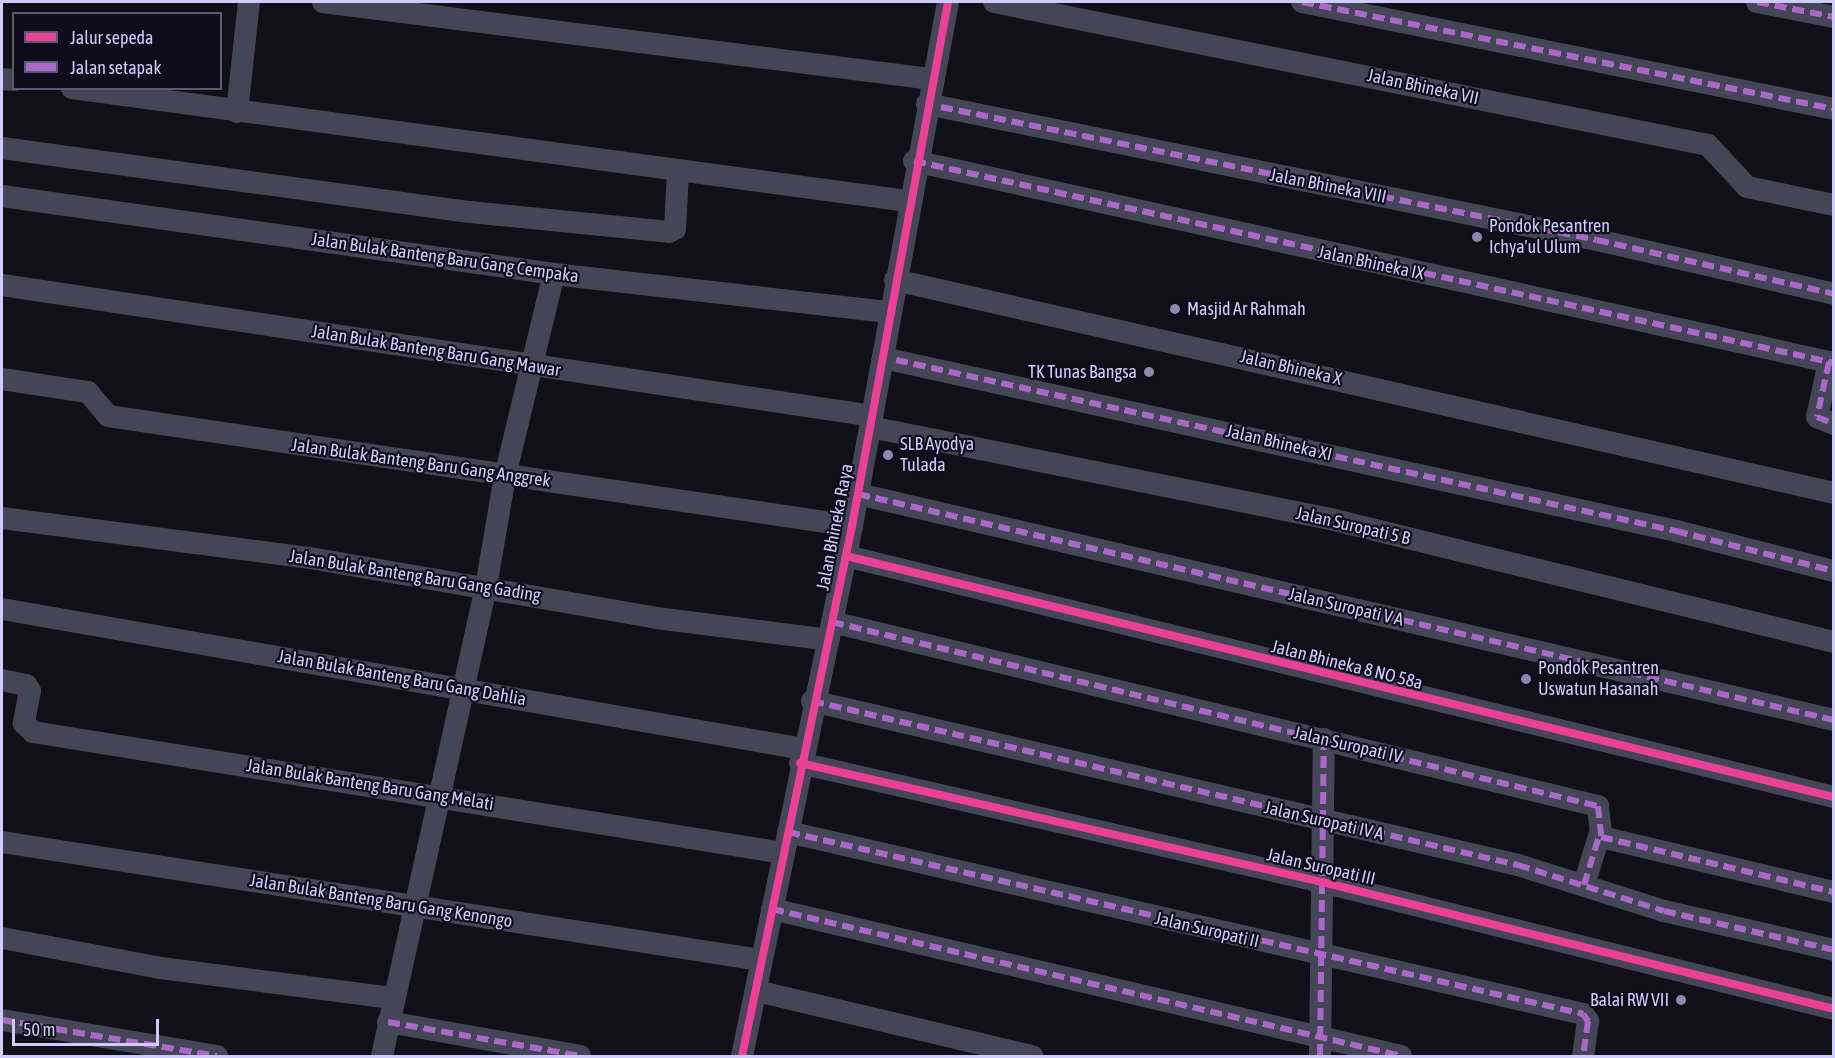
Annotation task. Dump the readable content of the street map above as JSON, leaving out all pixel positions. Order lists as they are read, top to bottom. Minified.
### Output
{"streets":{"street":["Jalan Bhineka VII","Jalan Bhineka VIII","Jalan Bulak Banteng Baru Gang Cempaka","Jalan Bhineka IX","Jalan Bulak Banteng Baru Gang Mawar","Jalan Bhineka X","Jalan Bhineka XI","Jalan Bulak Banteng Baru Gang Anggrek","Jalan Suropati 5 B","Jalan Bhineka Raya","Jalan Bulak Banteng Baru Gang Gading","Jalan Suropati V A","Jalan Bhineka 8 NO 58a","Jalan Bulak Banteng Baru Gang Dahlia","Jalan Suropati IV","Jalan Bulak Banteng Baru Gang Melati","Jalan Suropati IV A","Jalan Suropati III","Jalan Bulak Banteng Baru Gang Kenongo","Jalan Suropati II"]},"crossings":[["Jalan Bhineka VIII","Jalan Bhineka Raya"],["Jalan Bulak Banteng Baru Gang Cempaka","Jalan Bhineka Raya"],["Jalan Bhineka IX","Jalan Bhineka Raya"],["Jalan Bulak Banteng Baru Gang Mawar","Jalan Suropati 5 B"],["Jalan Bulak Banteng Baru Gang Mawar","Jalan Bhineka Raya"],["Jalan Bhineka X","Jalan Bhineka Raya"],["Jalan Bhineka XI","Jalan Bhineka Raya"],["Jalan Bulak Banteng Baru Gang Anggrek","Jalan Bhineka Raya"],["Jalan Suropati 5 B","Jalan Bhineka Raya"],["Jalan Bhineka Raya","Jalan Bulak Banteng Baru Gang Gading"],["Jalan Bhineka Raya","Jalan Suropati V A"],["Jalan Bhineka Raya","Jalan Bhineka 8 NO 58a"],["Jalan Bhineka Raya","Jalan Bulak Banteng Baru Gang Dahlia"],["Jalan Bhineka Raya","Jalan Suropati IV"],["Jalan Bhineka Raya","Jalan Bulak Banteng Baru Gang Melati"],["Jalan Bhineka Raya","Jalan Suropati IV A"],["Jalan Bhineka Raya","Jalan Suropati III"],["Jalan Bhineka Raya","Jalan Bulak Banteng Baru Gang Kenongo"],["Jalan Bhineka Raya","Jalan Suropati II"],["Jalan Bulak Banteng Baru Gang Gading","Jalan Suropati IV"],["Jalan Bulak Banteng Baru Gang Dahlia","Jalan Suropati III"],["Jalan Bulak Banteng Baru Gang Melati","Jalan Suropati II"]],"places":["Pondok Pesantren Ichya'ul Ulum","Masjid Ar Rahmah","TK Tunas Bangsa","SLB Ayodya Tulada","Pondok Pesantren Uswatun Hasanah","Balai RW VII"],"legend":["Jalur sepeda","Jalan setapak"],"scale_bar":"50 m"}
